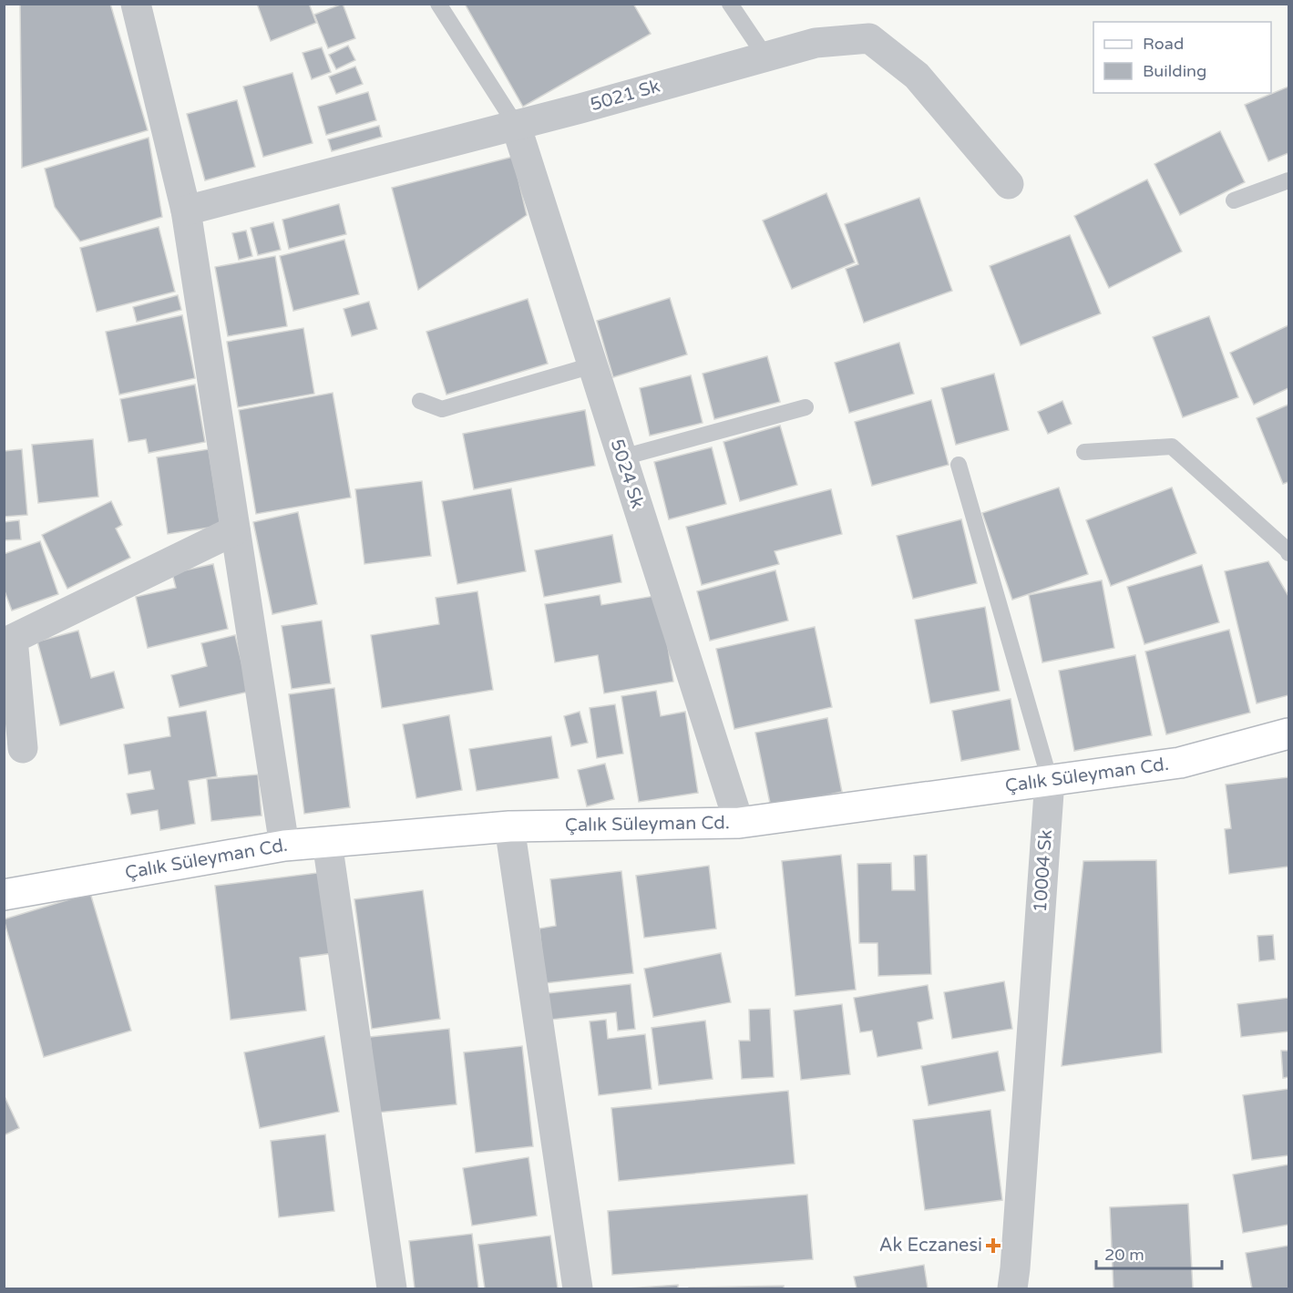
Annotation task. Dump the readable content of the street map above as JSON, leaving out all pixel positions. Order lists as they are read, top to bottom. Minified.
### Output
{"streets":{"main road":["Çalık Süleyman Cd."],"street":["5021 Sk","5024 Sk","10004 Sk"]},"crossings":[["5021 Sk","5024 Sk"],["5024 Sk","Çalık Süleyman Cd."],["Çalık Süleyman Cd.","10004 Sk"]],"places":{"health":["Ak Eczanesi"]},"legend":["Road","Building"],"scale_bar":"20 m"}
